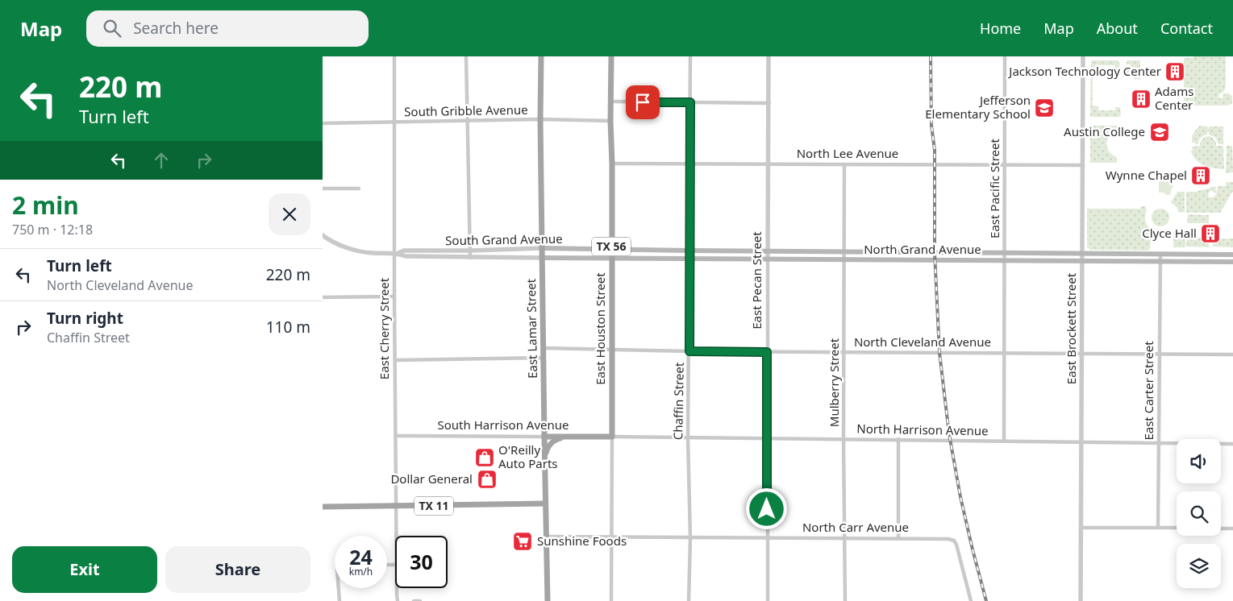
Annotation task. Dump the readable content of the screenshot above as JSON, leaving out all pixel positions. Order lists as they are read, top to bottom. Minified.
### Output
{"streets":{"main road":["South Grand Avenue","TX 56","North Grand Avenue","East Lamar Street","East Houston Street","South Harrison Avenue","TX 11"],"street":["South Gribble Avenue","North Lee Avenue","East Pacific Street","East Pecan Street","East Cherry Street","East Brockett Street","North Cleveland Avenue","Mulberry Street","East Carter Street","Chaffin Street","North Harrison Avenue","North Carr Avenue"]},"crossings":[["South Gribble Avenue","East Cherry Street"],["South Gribble Avenue","East Lamar Street"],["South Gribble Avenue","East Houston Street"],["North Lee Avenue","East Pacific Street"],["North Lee Avenue","East Pecan Street"],["North Lee Avenue","East Houston Street"],["North Lee Avenue","East Brockett Street"],["North Lee Avenue","Mulberry Street"],["North Lee Avenue","Chaffin Street"],["East Pacific Street","North Grand Avenue"],["East Pacific Street","North Cleveland Avenue"],["East Pacific Street","North Harrison Avenue"],["South Grand Avenue","North Grand Avenue"],["South Grand Avenue","East Cherry Street"],["South Grand Avenue","East Lamar Street"],["South Grand Avenue","East Houston Street"],["North Grand Avenue","East Pecan Street"],["North Grand Avenue","East Houston Street"],["North Grand Avenue","East Brockett Street"],["North Grand Avenue","Mulberry Street"],["North Grand Avenue","East Carter Street"],["North Grand Avenue","Chaffin Street"],["East Pecan Street","North Cleveland Avenue"],["East Pecan Street","North Harrison Avenue"],["East Pecan Street","North Carr Avenue"],["East Cherry Street","South Harrison Avenue"],["East Cherry Street","TX 11"],["East Lamar Street","North Cleveland Avenue"],["East Lamar Street","South Harrison Avenue"],["East Lamar Street","TX 11"],["East Lamar Street","North Carr Avenue"],["East Houston Street","North Cleveland Avenue"],["East Houston Street","South Harrison Avenue"],["East Houston Street","North Harrison Avenue"],["East Houston Street","North Carr Avenue"],["East Brockett Street","North Cleveland Avenue"],["East Brockett Street","North Harrison Avenue"],["North Cleveland Avenue","Mulberry Street"],["North Cleveland Avenue","East Carter Street"],["North Cleveland Avenue","Chaffin Street"],["Mulberry Street","North Harrison Avenue"],["Mulberry Street","North Carr Avenue"],["East Carter Street","North Harrison Avenue"],["Chaffin Street","North Harrison Avenue"],["Chaffin Street","North Carr Avenue"],["South Harrison Avenue","North Harrison Avenue"]],"places":{"building":["Jackson Technology Center","Adams Center","Wynne Chapel","Clyce Hall"],"school or university":["Jefferson Elementary School","Austin College"],"shop":["O'Reilly Auto Parts","Dollar General"],"supermarket":["Sunshine Foods"]},"page":{"header":"Map","search":"Search here","nav":["Home","Map","About","Contact"],"turn":["220 m","Turn left"],"heading":["2 min","750 m · 12:18"],"list":[{"name":"Turn left","note":"North Cleveland Avenue","value":"220 m"},{"name":"Turn right","note":"Chaffin Street","value":"110 m"}],"speed":"24 km/h","limit":"30","buttons":["Exit","Share"]}}
